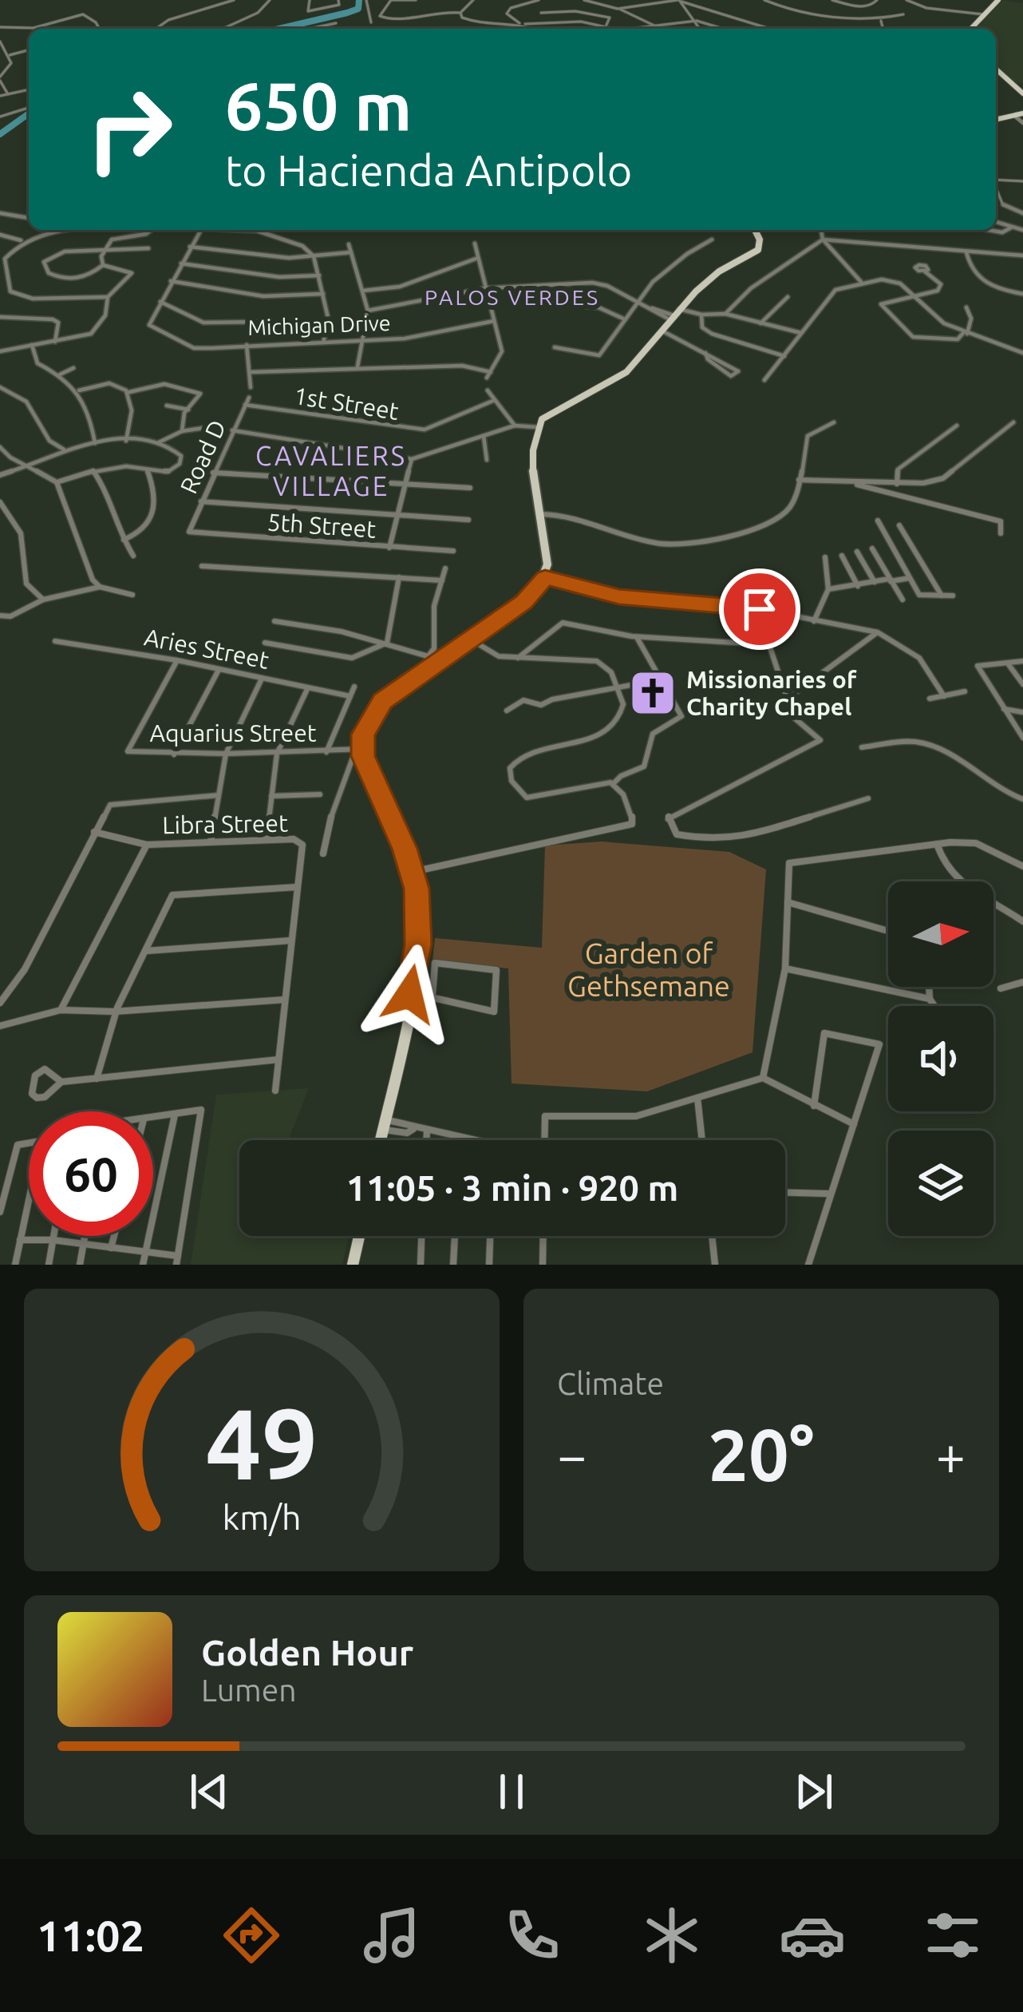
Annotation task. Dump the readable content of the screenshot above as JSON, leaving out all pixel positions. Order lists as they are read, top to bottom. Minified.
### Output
{"streets":{"street":["Michigan Drive","1st Street","Road D","5th Street","Aries Street","Aquarius Street","Libra Street"]},"crossings":[["1st Street","Road D"],["Road D","5th Street"],["Aries Street","Aquarius Street"]],"districts":["PALOS VERDES","CAVALIERS VILLAGE"],"parks":["Garden of Gethsemane"],"places":{"church":["Missionaries of Charity Chapel"]},"north":"right","page":{"turn":["650 m","to Hacienda Antipolo"],"limit":"60","trip":"11:05 · 3 min · 920 m","tile":"Climate","heat":["−","20°","+"],"song":["Golden Hour","Lumen"],"tabs":"11:02","gauge":["49","km/h"]}}
